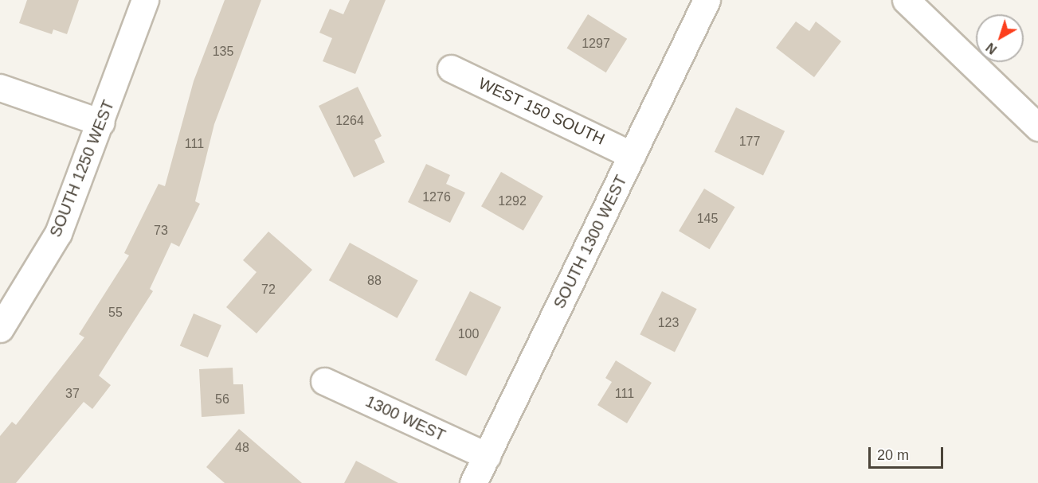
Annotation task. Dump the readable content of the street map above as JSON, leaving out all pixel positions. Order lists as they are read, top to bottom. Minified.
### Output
{"streets":{"street":["WEST 150 SOUTH","SOUTH 1250 WEST","SOUTH 1300 WEST","1300 WEST"]},"crossings":[["WEST 150 SOUTH","SOUTH 1300 WEST"],["SOUTH 1300 WEST","1300 WEST"]],"house_numbers":["1297","135","1264","177","111","1276","1292","145","73","88","72","55","123","100","37","111","56","48"],"scale_bar":"20 m","north":"bottom left"}
